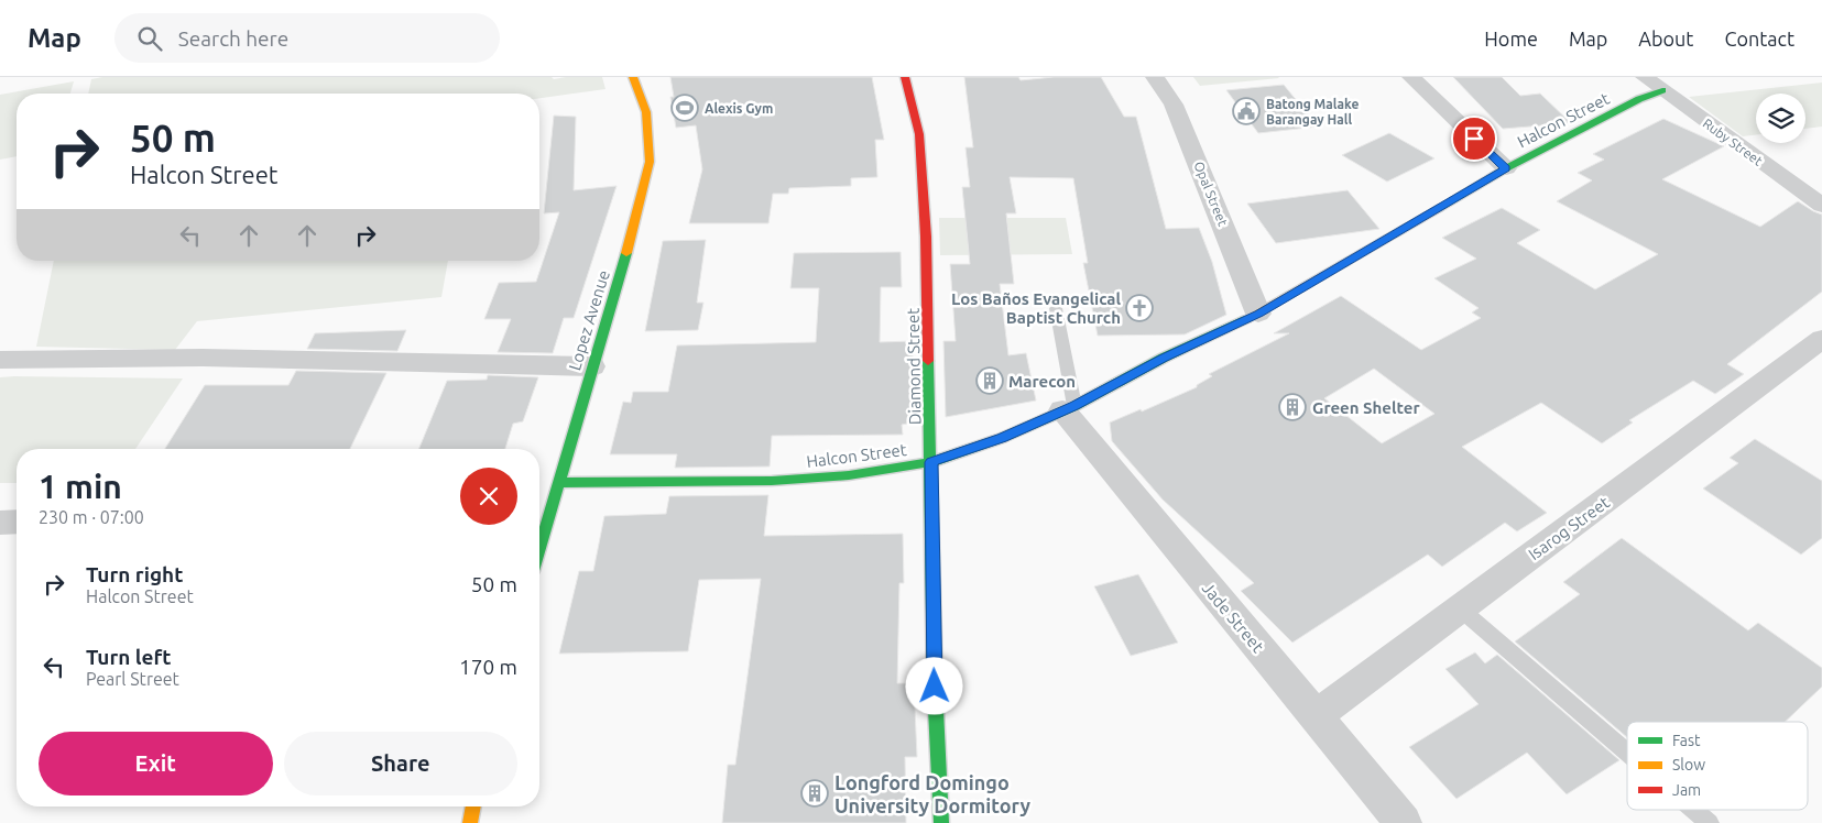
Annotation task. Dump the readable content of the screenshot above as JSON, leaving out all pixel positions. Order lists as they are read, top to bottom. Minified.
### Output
{"streets":{"street":["Halcon Street","Ruby Street","Opal Street","Lopez Avenue","Diamond Street","Isarog Street","Jade Street"]},"crossings":[["Halcon Street","Ruby Street"],["Halcon Street","Opal Street"],["Halcon Street","Lopez Avenue"],["Halcon Street","Diamond Street"],["Halcon Street","Jade Street"],["Isarog Street","Jade Street"]],"places":{"sports":["Alexis Gym"],"public building":["Batong Malake Barangay Hall"],"church":["Los Baños Evangelical Baptist Church"],"building":["Marecon","Green Shelter","Longford Domingo University Dormitory"]},"legend":["Fast","Slow","Jam"],"page":{"header":"Map","search":"Search here","nav":["Home","Map","About","Contact"],"turn":["50 m","Halcon Street"],"heading":["1 min","230 m · 07:00"],"list":[{"name":"Turn right","note":"Halcon Street","value":"50 m"},{"name":"Turn left","note":"Pearl Street","value":"170 m"}],"buttons":["Exit","Share"]}}
